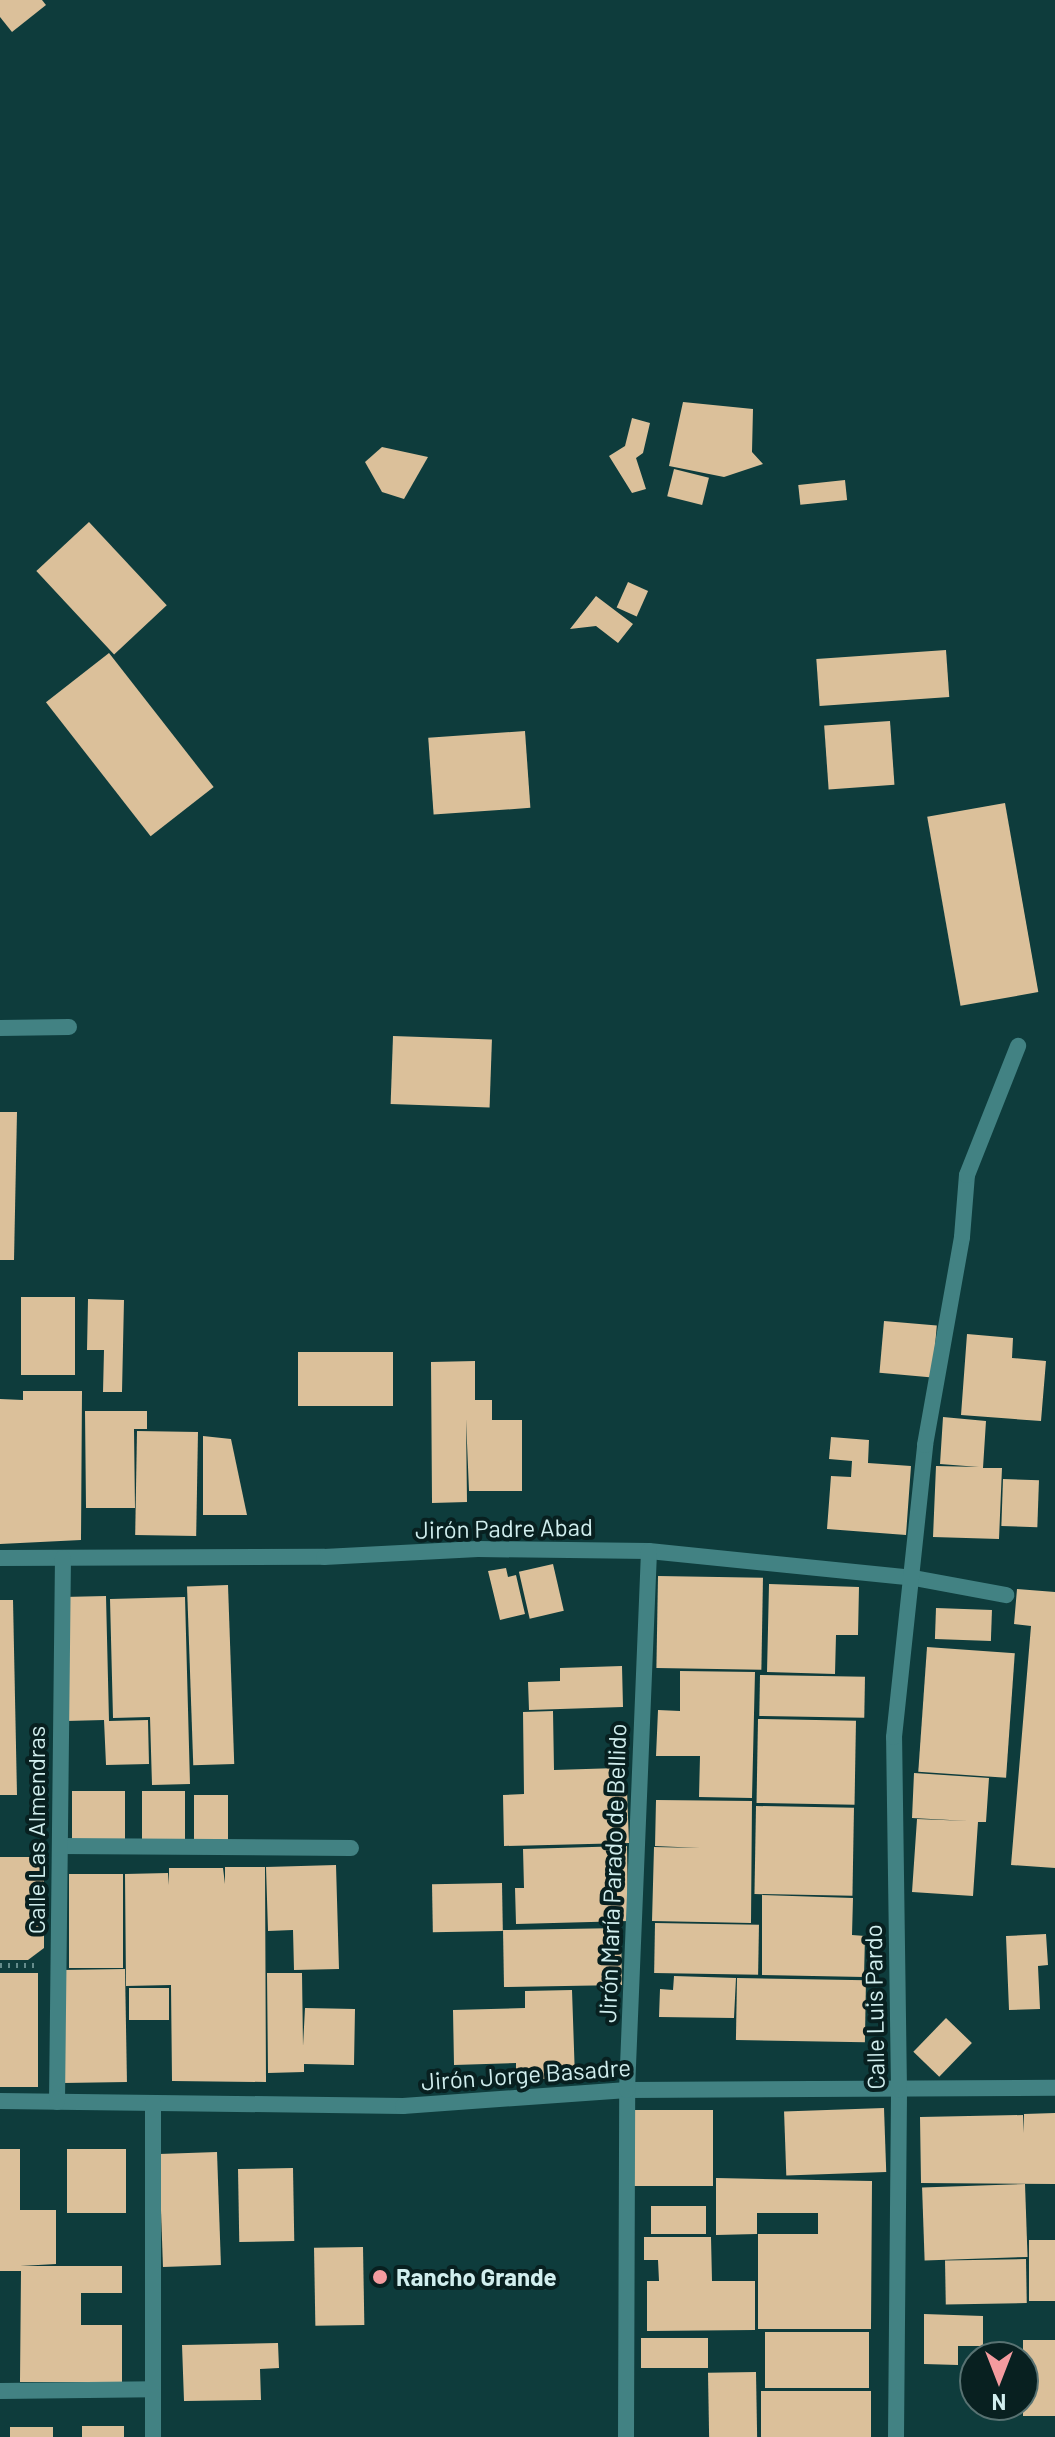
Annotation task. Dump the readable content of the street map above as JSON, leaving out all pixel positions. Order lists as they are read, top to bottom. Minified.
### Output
{"streets":{"street":["Jirón Padre Abad","Calle Las Almendras","Jirón María Parado de Bellido","Calle Luis Pardo","Jirón Jorge Basadre"]},"crossings":[["Jirón Padre Abad","Calle Las Almendras"],["Jirón Padre Abad","Jirón María Parado de Bellido"],["Jirón Padre Abad","Calle Luis Pardo"],["Calle Las Almendras","Jirón Jorge Basadre"],["Jirón María Parado de Bellido","Jirón Jorge Basadre"],["Calle Luis Pardo","Jirón Jorge Basadre"]],"places":["Rancho Grande"],"north":"bottom"}
